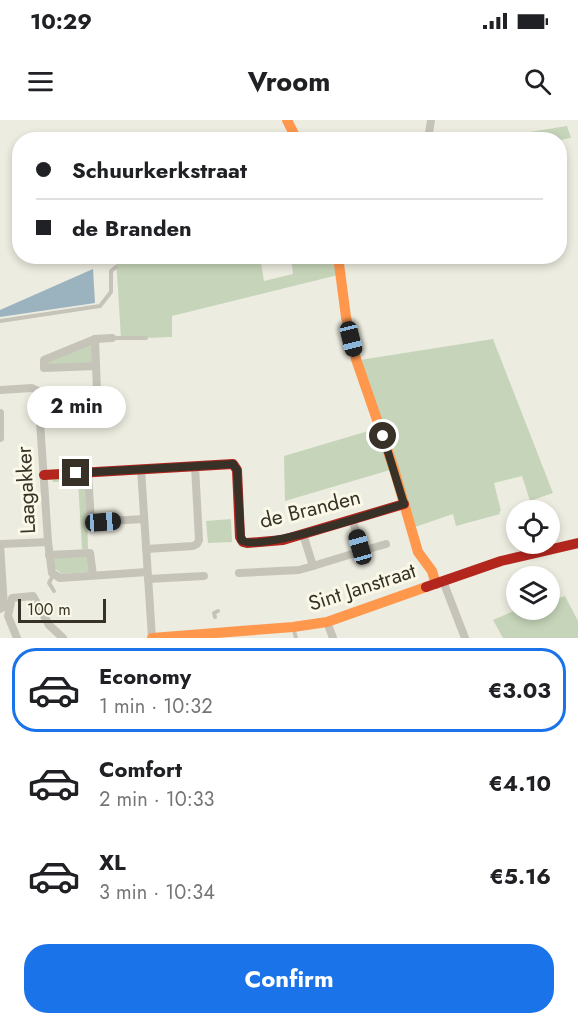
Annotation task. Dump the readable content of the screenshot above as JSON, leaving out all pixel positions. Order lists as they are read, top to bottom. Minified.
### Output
{"streets":{"street":["Laagakker","de Branden","Sint Janstraat"]},"crossings":[["Laagakker","de Branden"]],"scale_bar":"100 m","page":{"status":"10:29","header":"Vroom","banner":["Schuurkerkstraat","de Branden"],"bubble":"2 min","scale":"100 m","list":[{"name":"Economy","note":"1 min · 10:32","value":"€3.03"},{"name":"Comfort","note":"2 min · 10:33","value":"€4.10"},{"name":"XL","note":"3 min · 10:34","value":"€5.16"}],"buttons":"Confirm"}}
